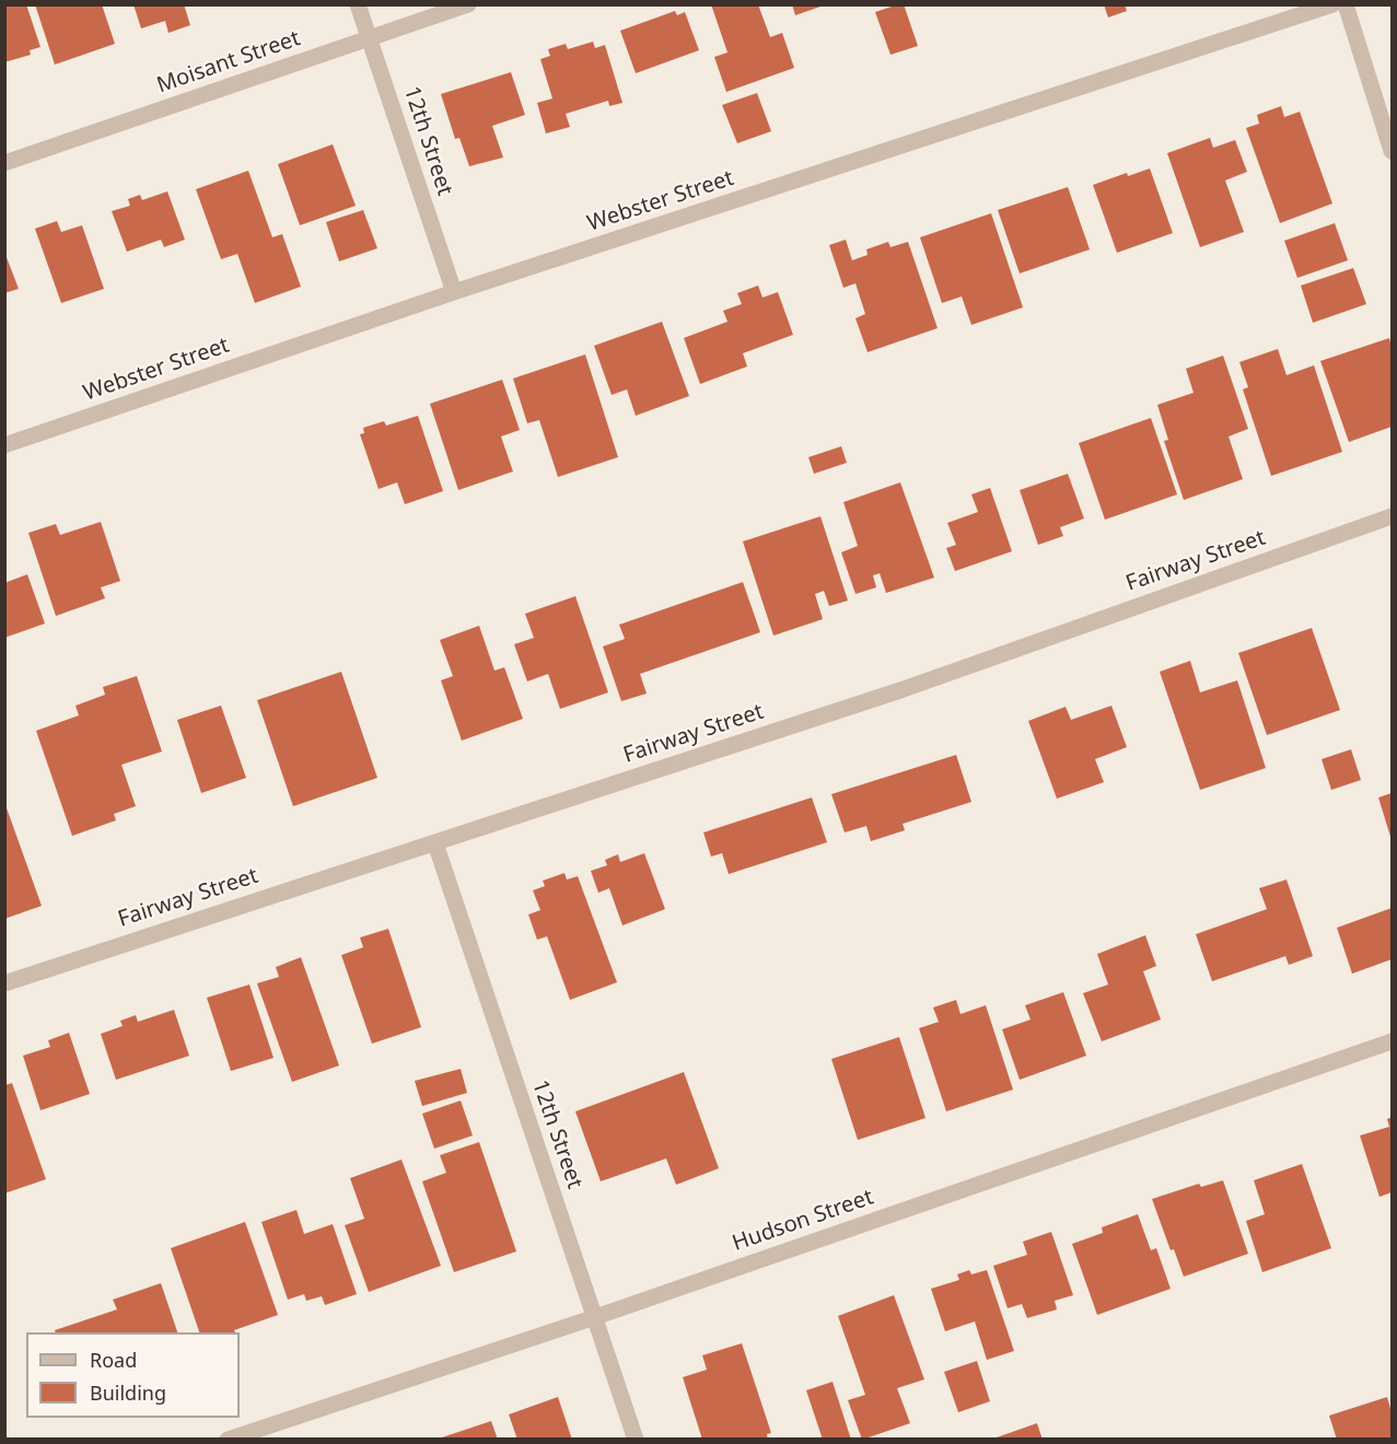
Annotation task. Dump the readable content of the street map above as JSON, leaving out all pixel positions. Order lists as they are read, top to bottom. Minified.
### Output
{"streets":{"street":["Moisant Street","12th Street","Webster Street","Fairway Street","Hudson Street"]},"crossings":[["Moisant Street","12th Street"],["12th Street","Webster Street"],["12th Street","Fairway Street"],["12th Street","Hudson Street"]],"legend":["Road","Building"]}
